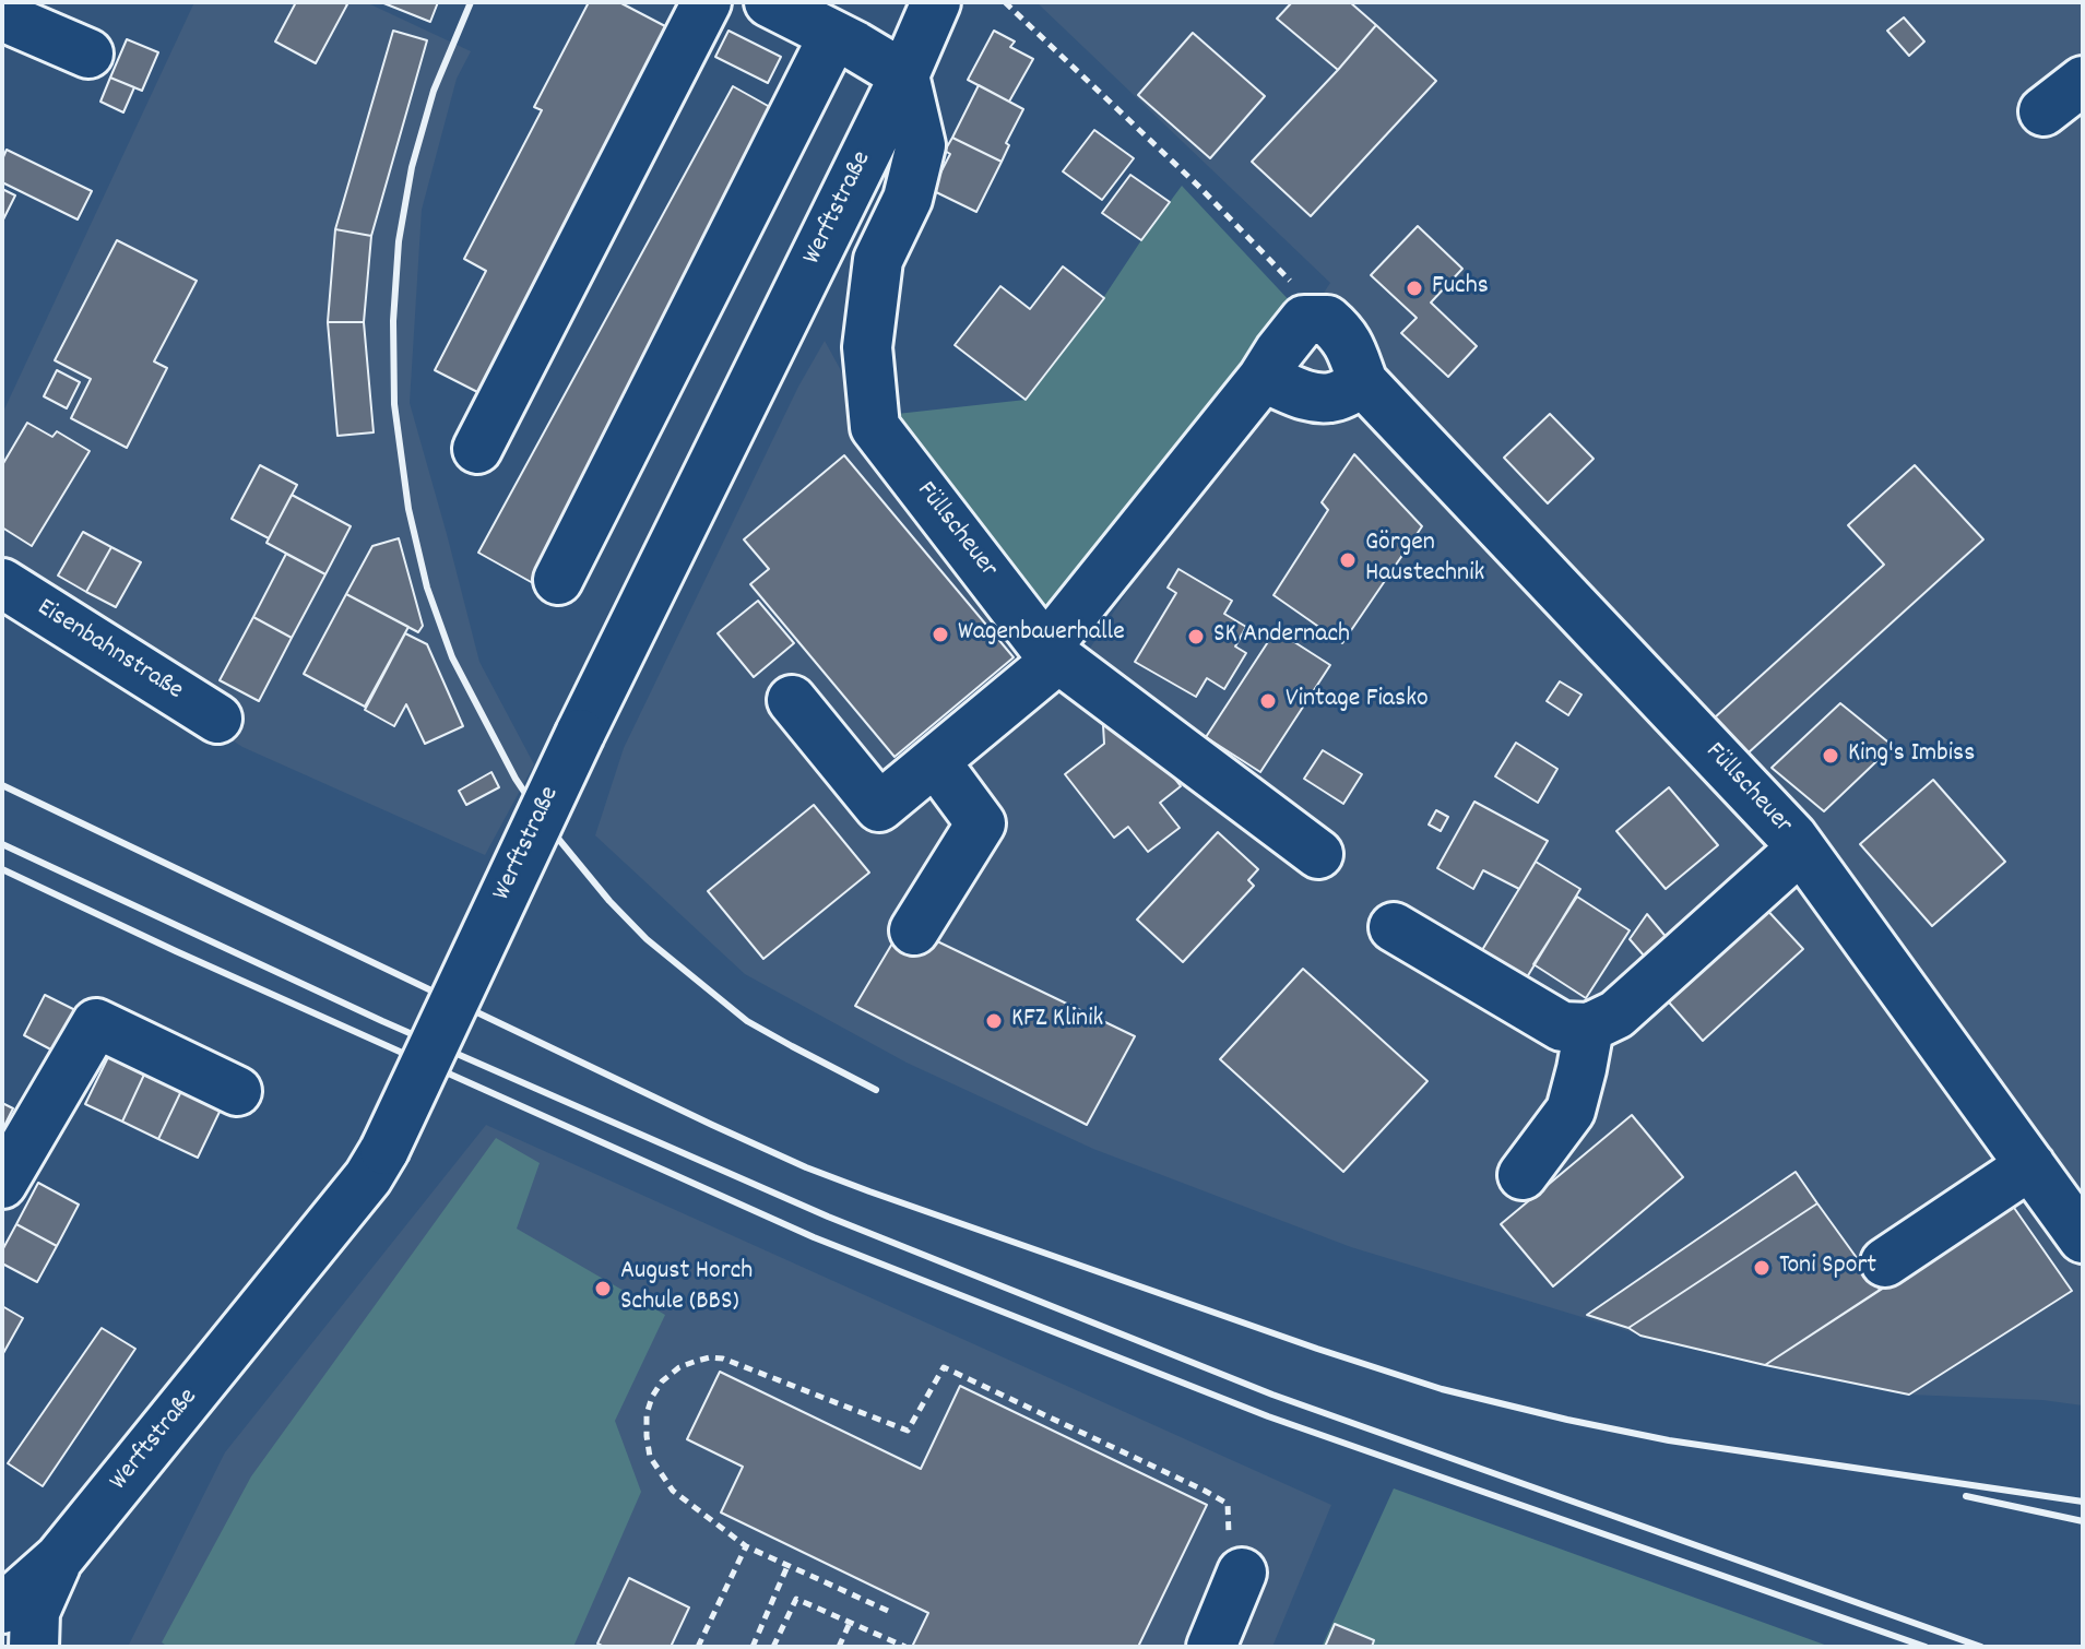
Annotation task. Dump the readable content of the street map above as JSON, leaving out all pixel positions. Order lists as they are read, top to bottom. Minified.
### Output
{"streets":{"street":["Werftstraße","Füllscheuer","Eisenbahnstraße"]},"crossings":[["Werftstraße","Füllscheuer"]],"places":["Fuchs","Görgen Haustechnik","Wagenbauerhalle","SK Andernach","Vintage Fiasko","King's Imbiss","KFZ Klinik","Toni Sport","August Horch Schule (BBS)"]}
